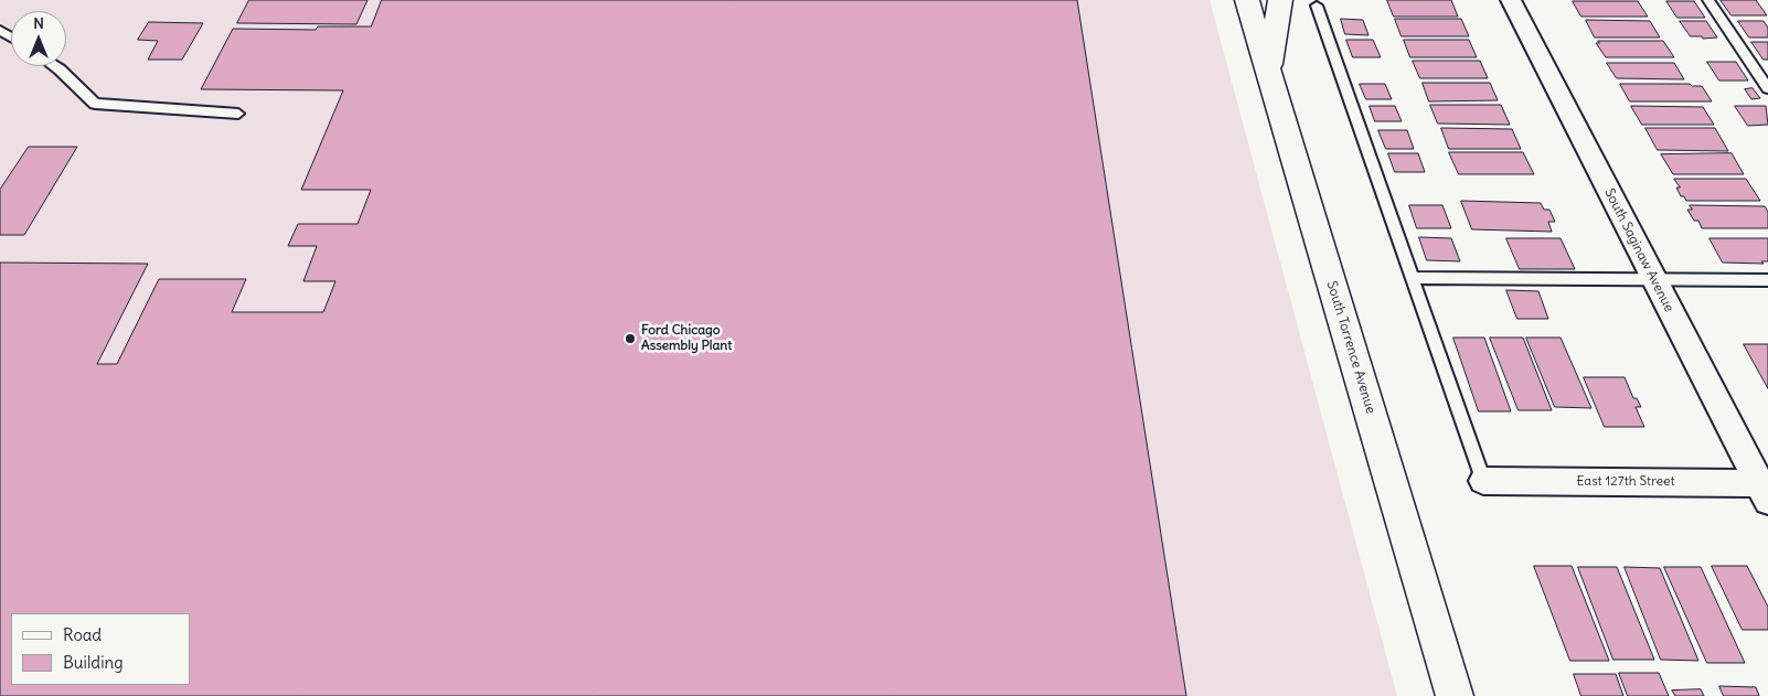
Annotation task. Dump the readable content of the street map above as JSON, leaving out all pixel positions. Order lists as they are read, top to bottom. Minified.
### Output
{"streets":{"main road":["South Torrence Avenue"],"street":["South Saginaw Avenue","East 127th Street"]},"crossings":[["South Saginaw Avenue","East 127th Street"]],"places":["Ford Chicago Assembly Plant"],"legend":["Road","Building"],"north":"top"}
